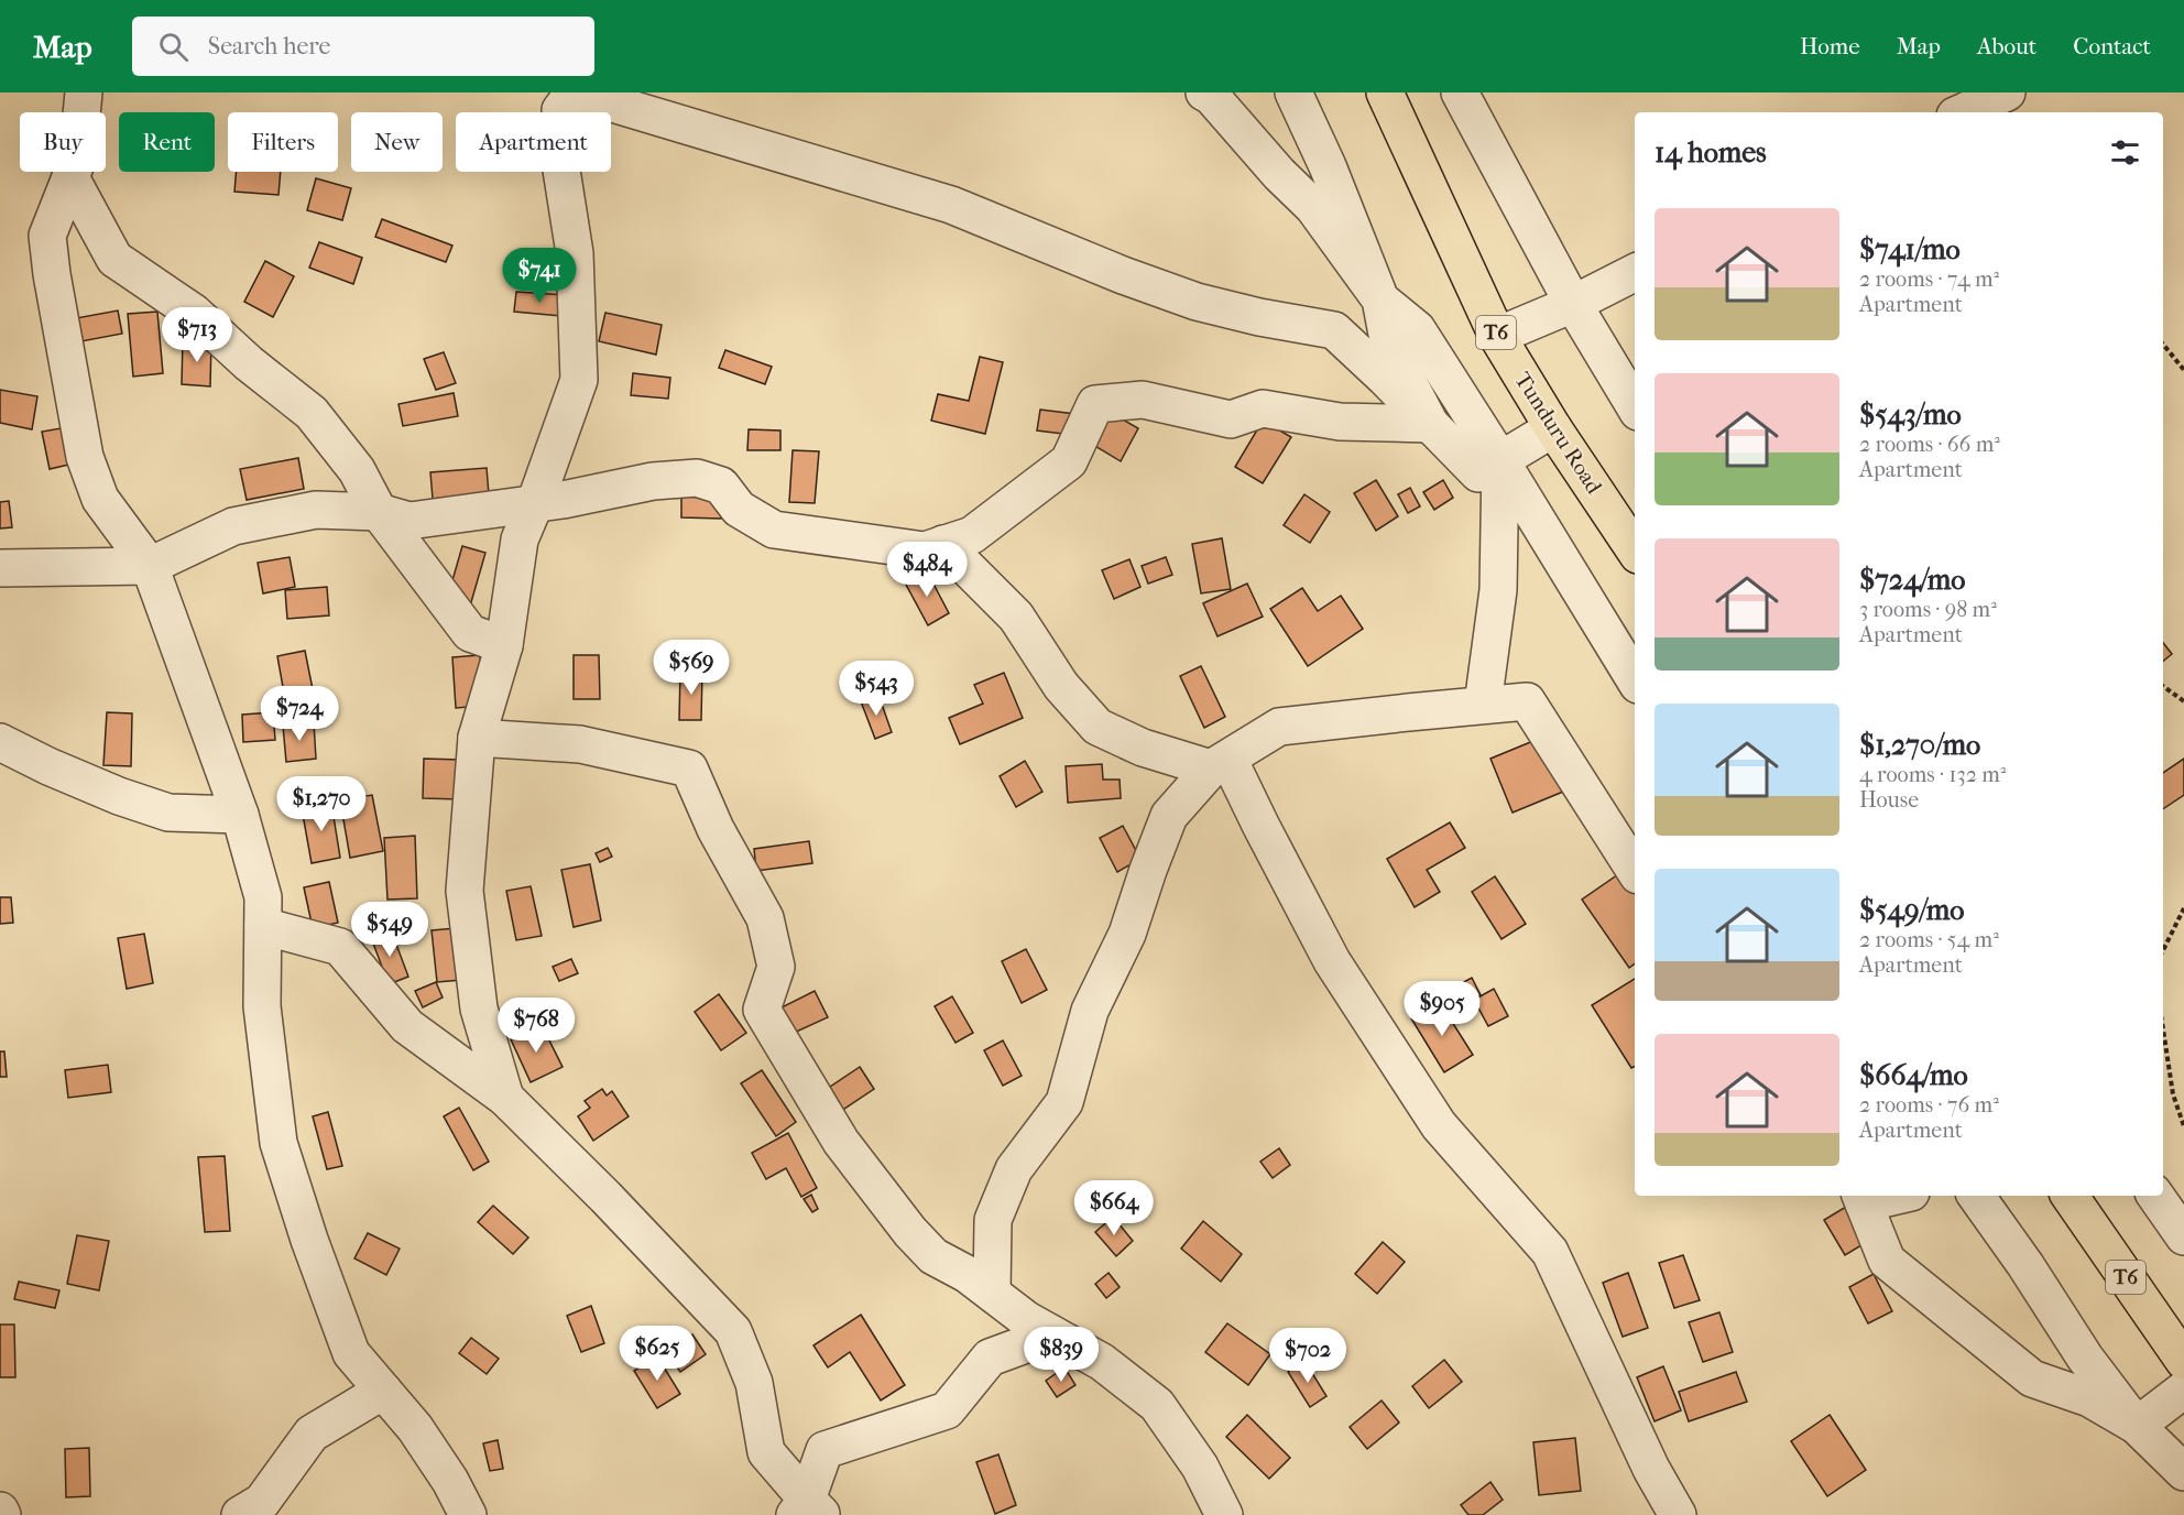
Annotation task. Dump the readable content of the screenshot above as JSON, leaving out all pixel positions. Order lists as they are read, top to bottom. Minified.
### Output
{"streets":{"highway":["T6","Tunduru Road"]},"page":{"header":"Map","search":"Search here","nav":["Home","Map","About","Contact"],"chip":["Buy","Rent","Filters","New","Apartment"],"heading":"14 homes","list":[{"name":"$741/mo","note":"2 rooms · 74 m² · Apartment"},{"name":"$543/mo","note":"2 rooms · 66 m² · Apartment"},{"name":"$724/mo","note":"3 rooms · 98 m² · Apartment"},{"name":"$1,270/mo","note":"4 rooms · 132 m² · House"},{"name":"$549/mo","note":"2 rooms · 54 m² · Apartment"},{"name":"$664/mo","note":"2 rooms · 76 m² · Apartment"}],"price":["$741","$713","$484","$569","$543","$724","$1,270","$549","$905","$768","$664","$625","$839","$702"]}}
